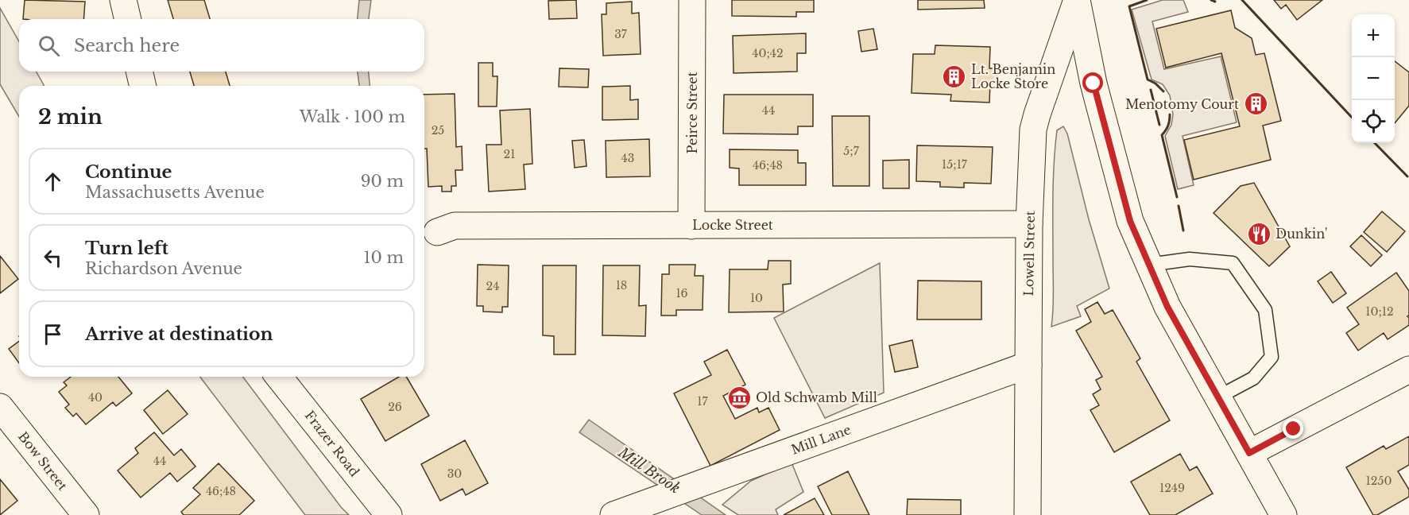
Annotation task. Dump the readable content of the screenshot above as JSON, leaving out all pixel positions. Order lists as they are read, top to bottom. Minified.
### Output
{"streets":{"street":["Peirce Street","Locke Street","Lowell Street","Mill Lane","Frazer Road","Bow Street"]},"crossings":[["Peirce Street","Locke Street"],["Locke Street","Lowell Street"],["Lowell Street","Mill Lane"]],"water":["Mill Brook"],"places":{"building":["Lt. Benjamin Locke Store","Menotomy Court"],"restaurant":["Dunkin'"],"museum":["Old Schwamb Mill"]},"house_numbers":["37","40;42","44","25","5;7","21","43","15;17","46;48","18","24","16","10","10;12","40","17","26","44","30","1250","1249","46;48"],"page":{"map_buttons":["+","−"],"search":"Search here","heading":["2 min","Walk · 100 m"],"list":[["Continue","Massachusetts Avenue","90 m"],["Turn left","Richardson Avenue","10 m"],"Arrive at destination"]}}
